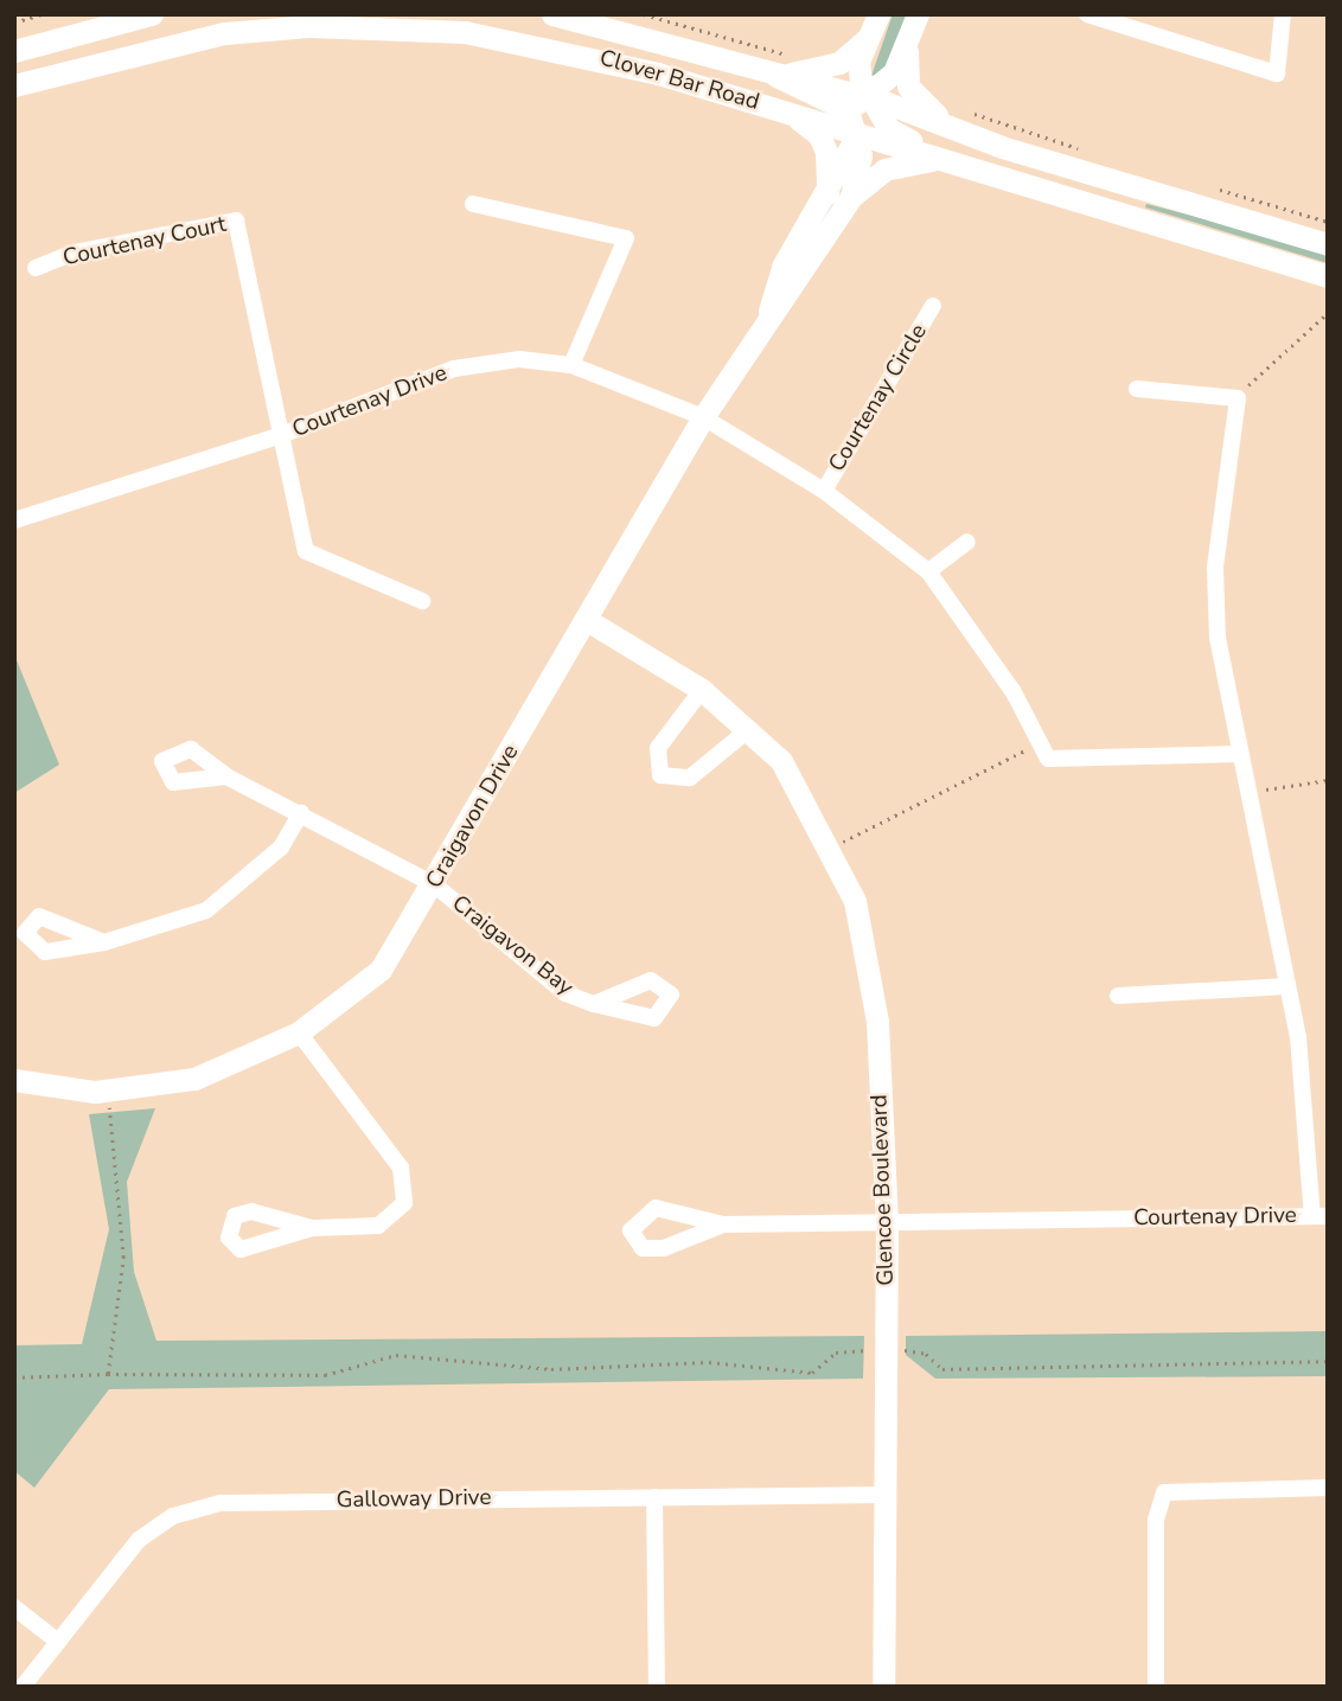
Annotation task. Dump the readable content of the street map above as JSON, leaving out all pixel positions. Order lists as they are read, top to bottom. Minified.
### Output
{"streets":{"main road":["Clover Bar Road","Craigavon Drive","Glencoe Boulevard"],"street":["Courtenay Court","Courtenay Circle","Courtenay Drive","Craigavon Bay","Galloway Drive"]},"crossings":[["Clover Bar Road","Craigavon Drive"],["Courtenay Court","Courtenay Drive"],["Courtenay Circle","Courtenay Drive"],["Courtenay Drive","Craigavon Drive"],["Courtenay Drive","Glencoe Boulevard"],["Craigavon Drive","Craigavon Bay"],["Craigavon Drive","Glencoe Boulevard"],["Glencoe Boulevard","Galloway Drive"]]}
